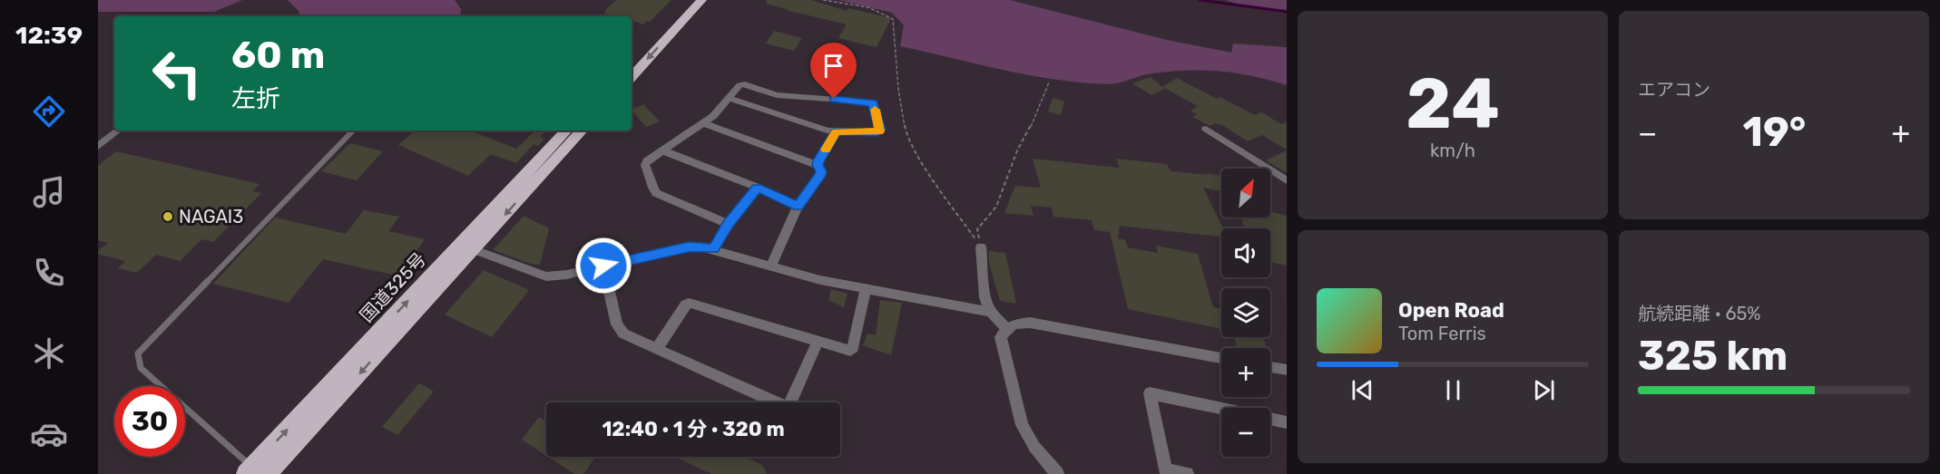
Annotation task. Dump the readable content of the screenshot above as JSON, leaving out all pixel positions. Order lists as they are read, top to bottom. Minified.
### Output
{"streets":{"highway":["国道325号"]},"places":["NAGAI3"],"north":"top right","page":{"tabs":"12:39","tile":[["24","km/h"],"エアコン",["航続距離 · 65%","325 km"]],"turn":["60 m","左折"],"heat":["−","19°","+"],"map_buttons":["+","−"],"song":["Open Road","Tom Ferris"],"limit":"30","trip":"12:40 · 1 分 · 320 m"}}
